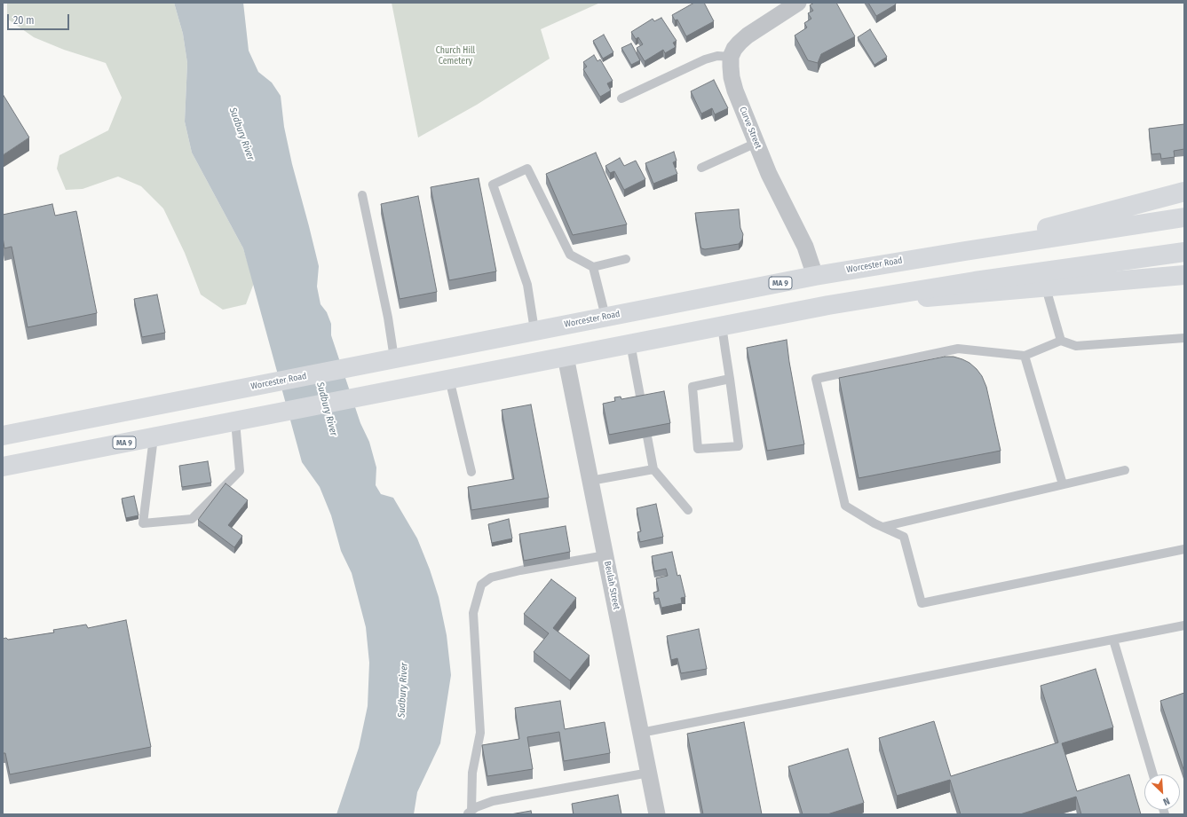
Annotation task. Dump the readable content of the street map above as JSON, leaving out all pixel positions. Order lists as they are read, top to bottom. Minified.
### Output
{"streets":{"main road":["Worcester Road","MA 9"],"street":["Curve Street","Beulah Street"]},"crossings":[["Curve Street","Worcester Road"],["MA 9","Beulah Street"]],"water":["Sudbury River"],"parks":["Church Hill Cemetery"],"scale_bar":"20 m","north":"bottom right"}
